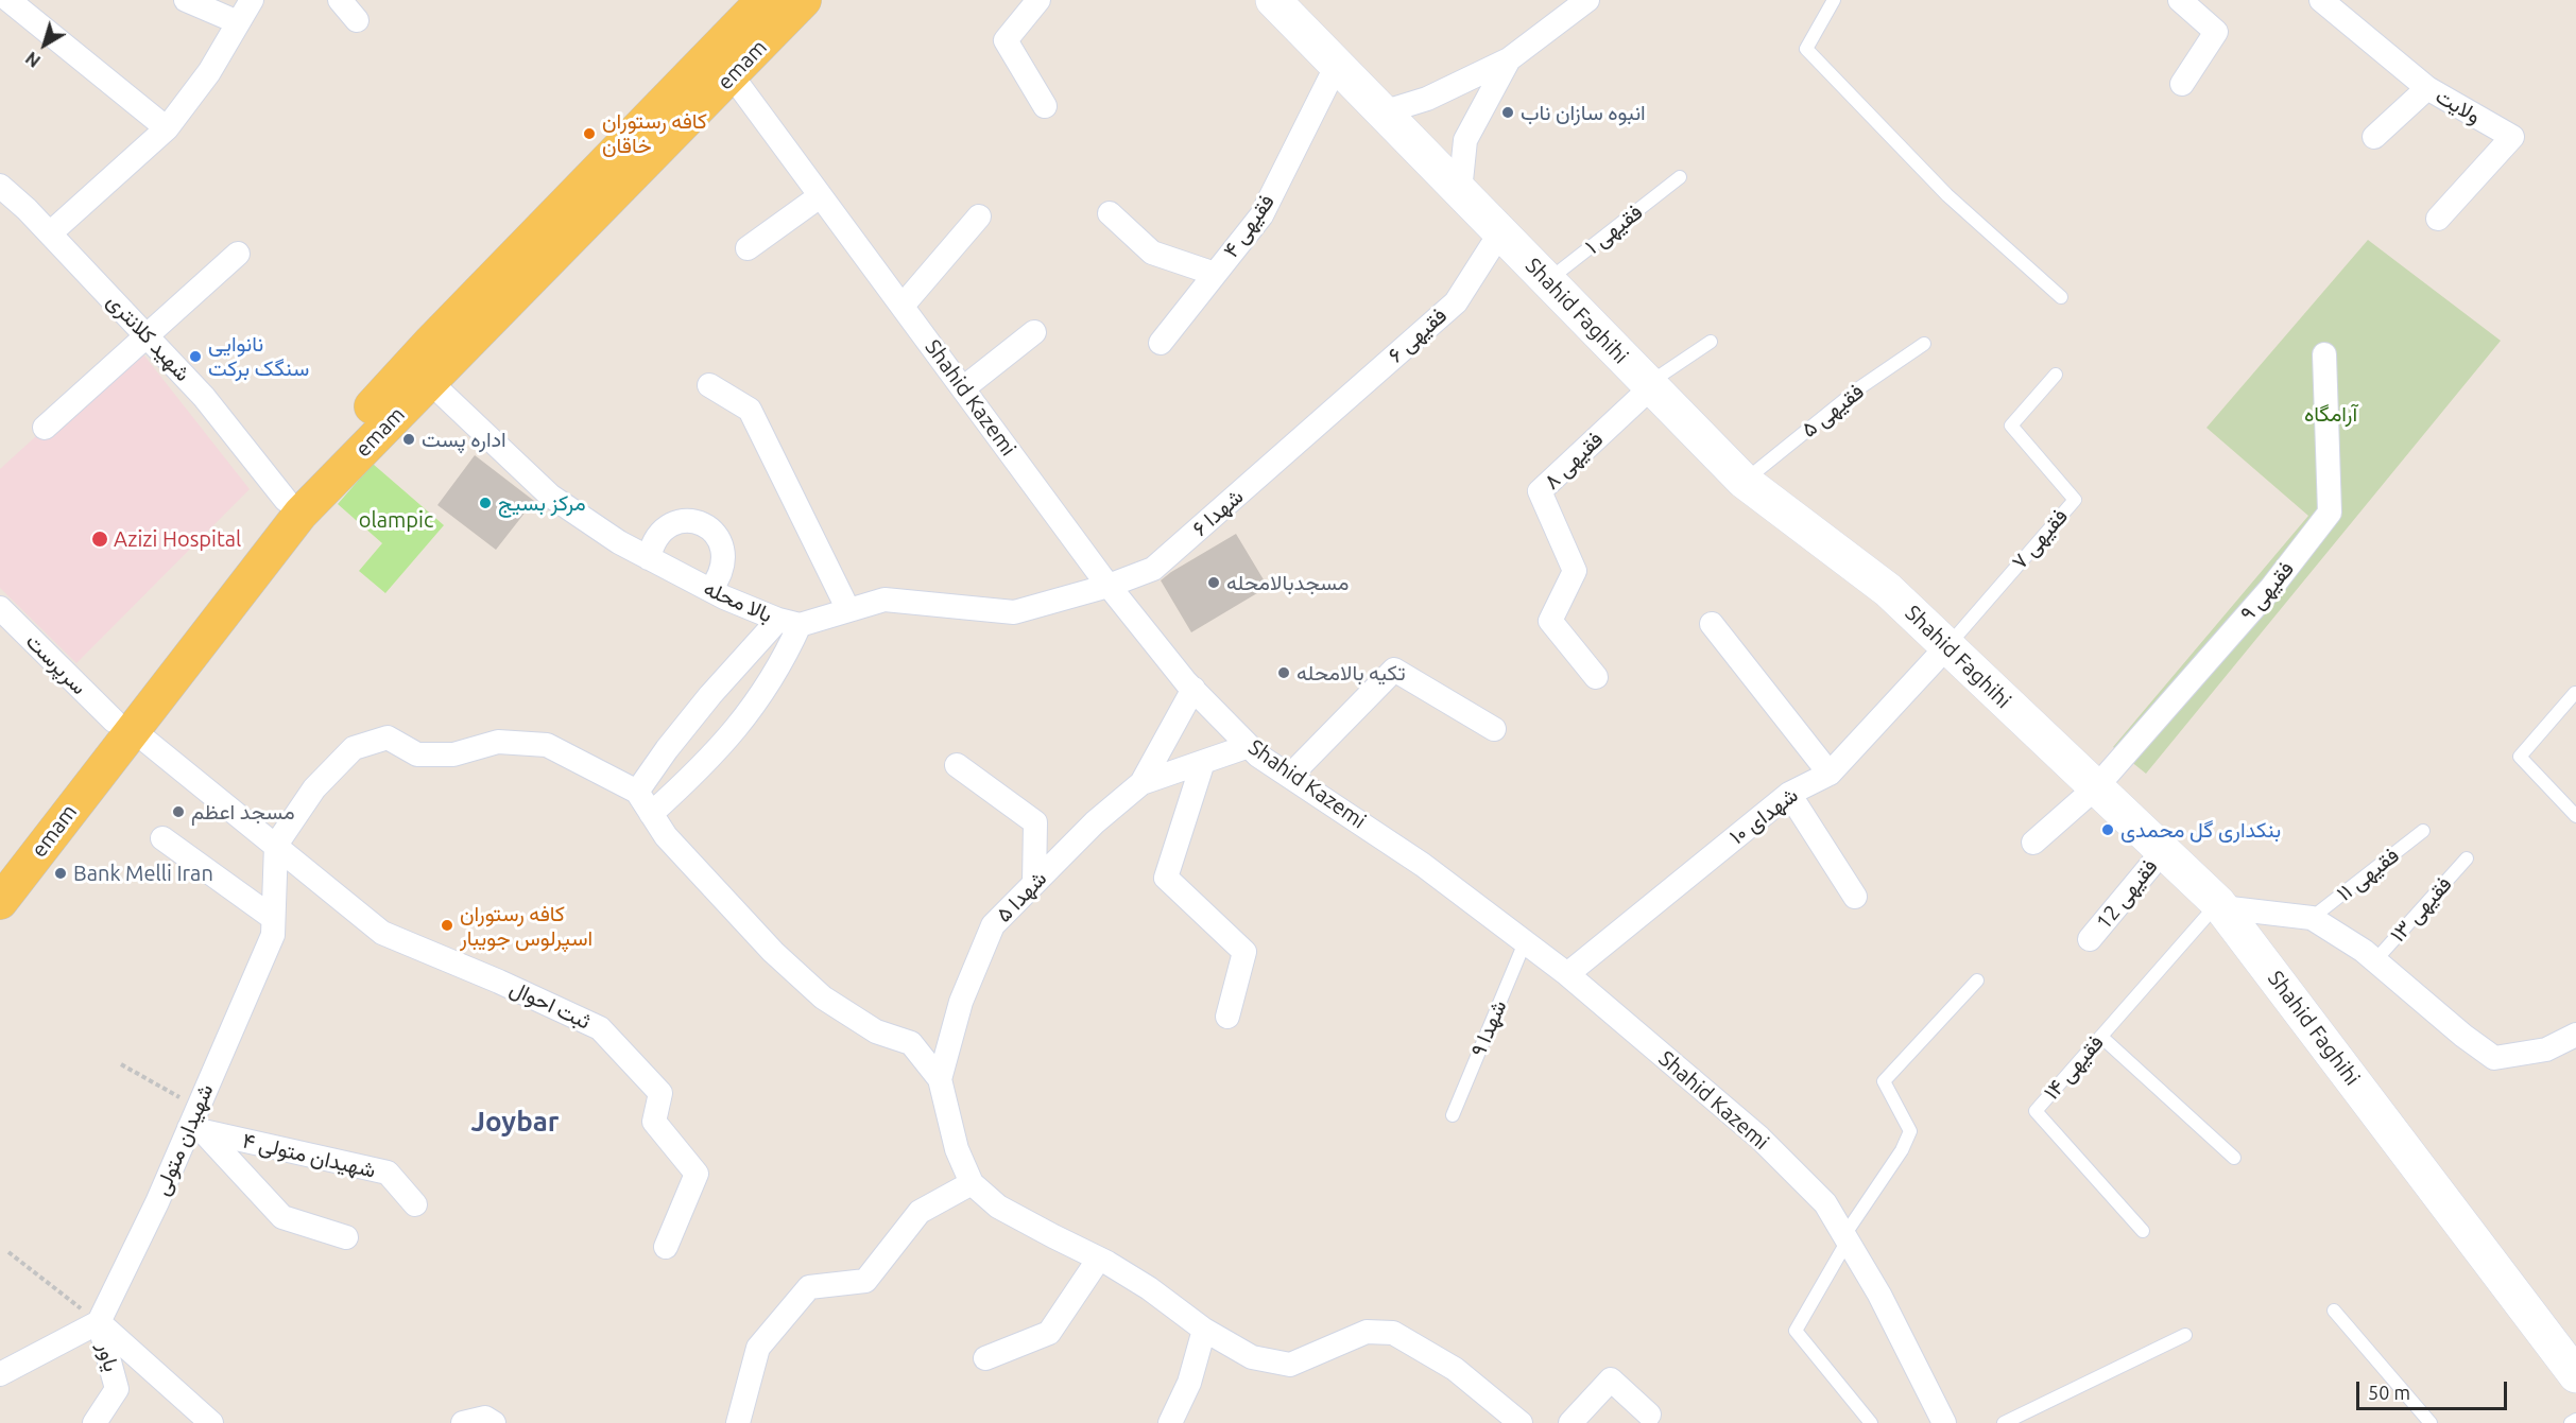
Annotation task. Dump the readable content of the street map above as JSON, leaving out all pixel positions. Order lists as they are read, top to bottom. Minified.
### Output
{"streets":{"main road":["emam","Shahid Faghihi"],"street":["ولایت","فقیهی ۴","فقیهی ۶","شهید کلانتری","Shahid Kazemi","فقیهی ۸","شهدا ۶","فقیهی ۹","بالا محله","سرپرست","شهدای ۱۰","فقیهی 12","شهدا ۵","ثبت احوال","شهیدان متولی","شهیدان متولی ۴","یاور"],"lane":["فقیهی ۱","فقیهی ۵","فقیهی ۷","فقیهی ۱۱","فقیهی ۱۳","شهدا ۹","فقیهی ۱۴"]},"crossings":[["emam","شهید کلانتری"],["emam","Shahid Kazemi"],["emam","بالا محله"],["emam","سرپرست"],["فقیهی ۴","Shahid Faghihi"],["فقیهی ۱","Shahid Faghihi"],["Shahid Faghihi","فقیهی ۶"],["Shahid Faghihi","فقیهی ۵"],["Shahid Faghihi","فقیهی ۸"],["Shahid Faghihi","فقیهی ۷"],["Shahid Faghihi","فقیهی ۹"],["Shahid Faghihi","شهدای ۱۰"],["Shahid Faghihi","فقیهی 12"],["Shahid Faghihi","فقیهی ۱۴"],["فقیهی ۶","شهدا ۶"],["Shahid Kazemi","شهدا ۶"],["Shahid Kazemi","بالا محله"],["Shahid Kazemi","شهدای ۱۰"],["Shahid Kazemi","شهدا ۵"],["Shahid Kazemi","شهدا ۹"],["شهدا ۶","بالا محله"],["فقیهی ۷","شهدای ۱۰"],["سرپرست","ثبت احوال"],["سرپرست","شهیدان متولی"],["ثبت احوال","شهیدان متولی"],["شهیدان متولی","شهیدان متولی ۴"],["شهیدان متولی","یاور"]],"districts":["Joybar"],"parks":["آرامگاه","olampic"],"places":["انبوه سازان ناب","کافه رستوران خاقان","نانوایی سنگک برکت","اداره پست","مرکز بسیج","Azizi Hospital","مسجدبالامحله","تکیه بالامحله","مسجد اعظم","بنکداری گل محمدی","Bank Melli Iran","کافه رستوران اسپرلوس جویبار"],"scale_bar":"50 m","north":"bottom left"}
